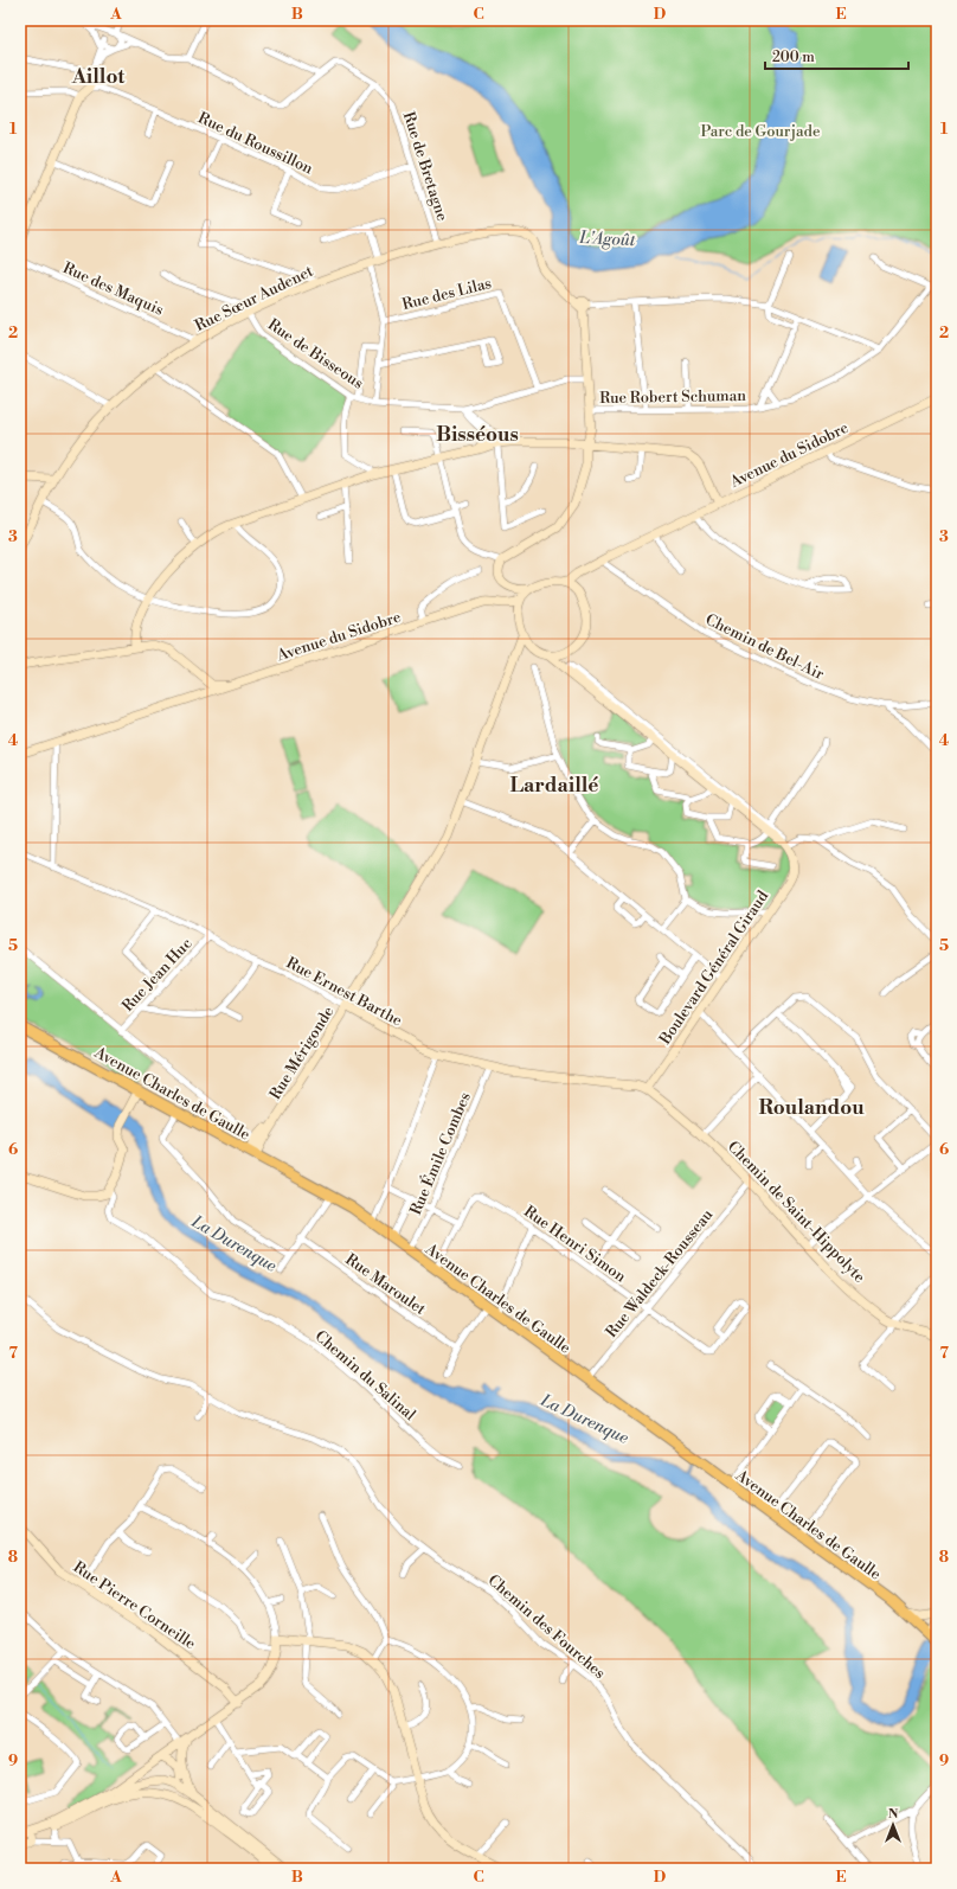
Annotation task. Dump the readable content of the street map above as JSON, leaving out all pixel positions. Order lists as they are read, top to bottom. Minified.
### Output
{"streets":{"main road":["Avenue Charles de Gaulle"],"street":["Rue du Roussillon","Rue de Bretagne","Rue des Maquis","Rue des Lilas","Rue Sœur Audenet","Rue de Bisseous","Rue Robert Schuman","Avenue du Sidobre","Chemin de Bel-Air","Boulevard Général Giraud","Rue Jean Huc","Rue Ernest Barthe","Rue Mérigonde","Rue Émile Combes","Chemin de Saint-Hippolyte","Rue Henri Simon","Rue Waldeck-Rousseau","Rue Maroulet","Chemin du Salinal","Rue Pierre Corneille","Chemin des Fourches"]},"crossings":[["Rue du Roussillon","Rue de Bretagne"],["Rue de Bretagne","Rue Sœur Audenet"],["Rue des Maquis","Rue Sœur Audenet"],["Rue des Lilas","Rue de Bisseous"],["Rue Sœur Audenet","Rue de Bisseous"],["Avenue du Sidobre","Chemin de Bel-Air"],["Boulevard Général Giraud","Rue Ernest Barthe"],["Boulevard Général Giraud","Chemin de Saint-Hippolyte"],["Rue Jean Huc","Rue Ernest Barthe"],["Rue Jean Huc","Avenue Charles de Gaulle"],["Rue Ernest Barthe","Rue Mérigonde"],["Rue Ernest Barthe","Rue Émile Combes"],["Rue Ernest Barthe","Chemin de Saint-Hippolyte"],["Rue Mérigonde","Avenue Charles de Gaulle"],["Avenue Charles de Gaulle","Rue Émile Combes"],["Avenue Charles de Gaulle","Rue Henri Simon"],["Avenue Charles de Gaulle","Rue Waldeck-Rousseau"],["Chemin de Saint-Hippolyte","Rue Waldeck-Rousseau"],["Rue Henri Simon","Rue Waldeck-Rousseau"]],"districts":["Aillot","Bisséous","Lardaillé","Roulandou"],"water":["L'Agoût","La Durenque"],"parks":["Parc de Gourjade"],"scale_bar":"200 m","north":"top","grid":{"columns":["A","B","C","D","E"],"rows":["1","2","3","4","5","6","7","8","9"]}}
